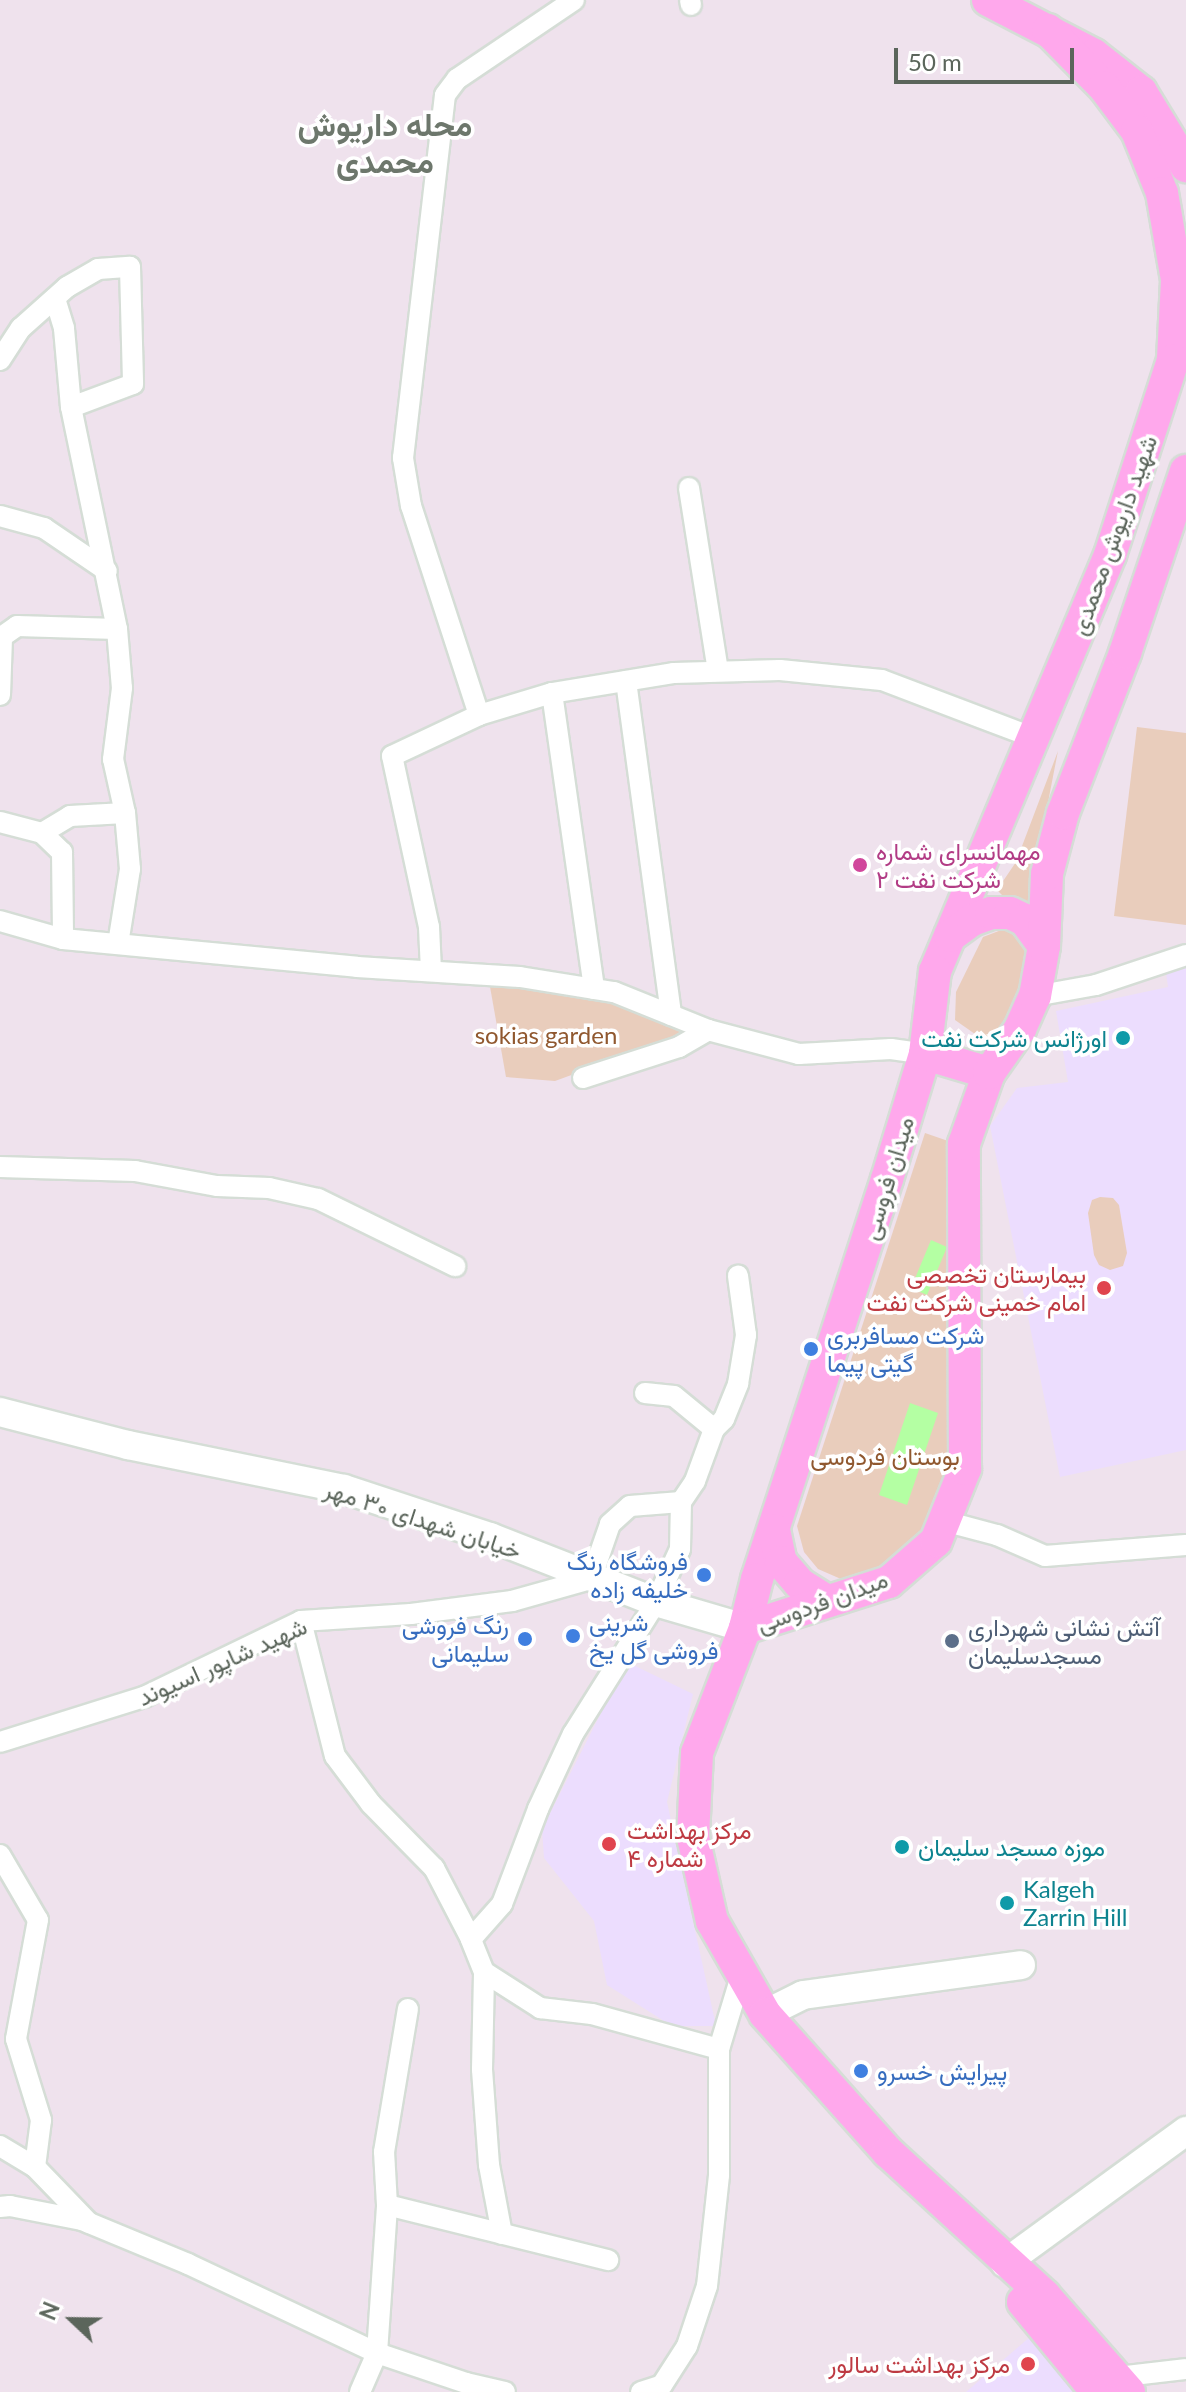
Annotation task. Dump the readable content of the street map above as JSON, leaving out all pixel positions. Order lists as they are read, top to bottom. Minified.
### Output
{"streets":{"main road":["شهید داریوش محمدی","میدان فروسی","خیابان شهدای ۳۰ مهر","میدان فردوسی"],"street":["شهید شاپور اسیوند"]},"crossings":[["شهید داریوش محمدی","میدان فروسی"],["شهید داریوش محمدی","میدان فردوسی"],["میدان فروسی","خیابان شهدای ۳۰ مهر"],["میدان فروسی","میدان فردوسی"],["خیابان شهدای ۳۰ مهر","میدان فردوسی"],["خیابان شهدای ۳۰ مهر","شهید شاپور اسیوند"]],"districts":["محله داریوش محمدی"],"parks":["sokias garden","بوستان فردوسی"],"places":["مهمانسرای شماره ۲ شرکت نفت","اورژانس شرکت نفت","بیمارستان تخصصی امام خمینی شرکت نفت","شرکت مسافربری گیتی پیما","فروشگاه رنگ خلیفه زاده","شرینی فروشی گل یخ","رنگ فروشی سلیمانی","آتش نشانی شهرداری مسجدسلیمان","مرکز بهداشت شماره ۴","موزه مسجد سلیمان","Kalgeh Zarrin Hill","پیرایش خسرو","مرکز بهداشت سالور"],"scale_bar":"50 m","north":"left"}
